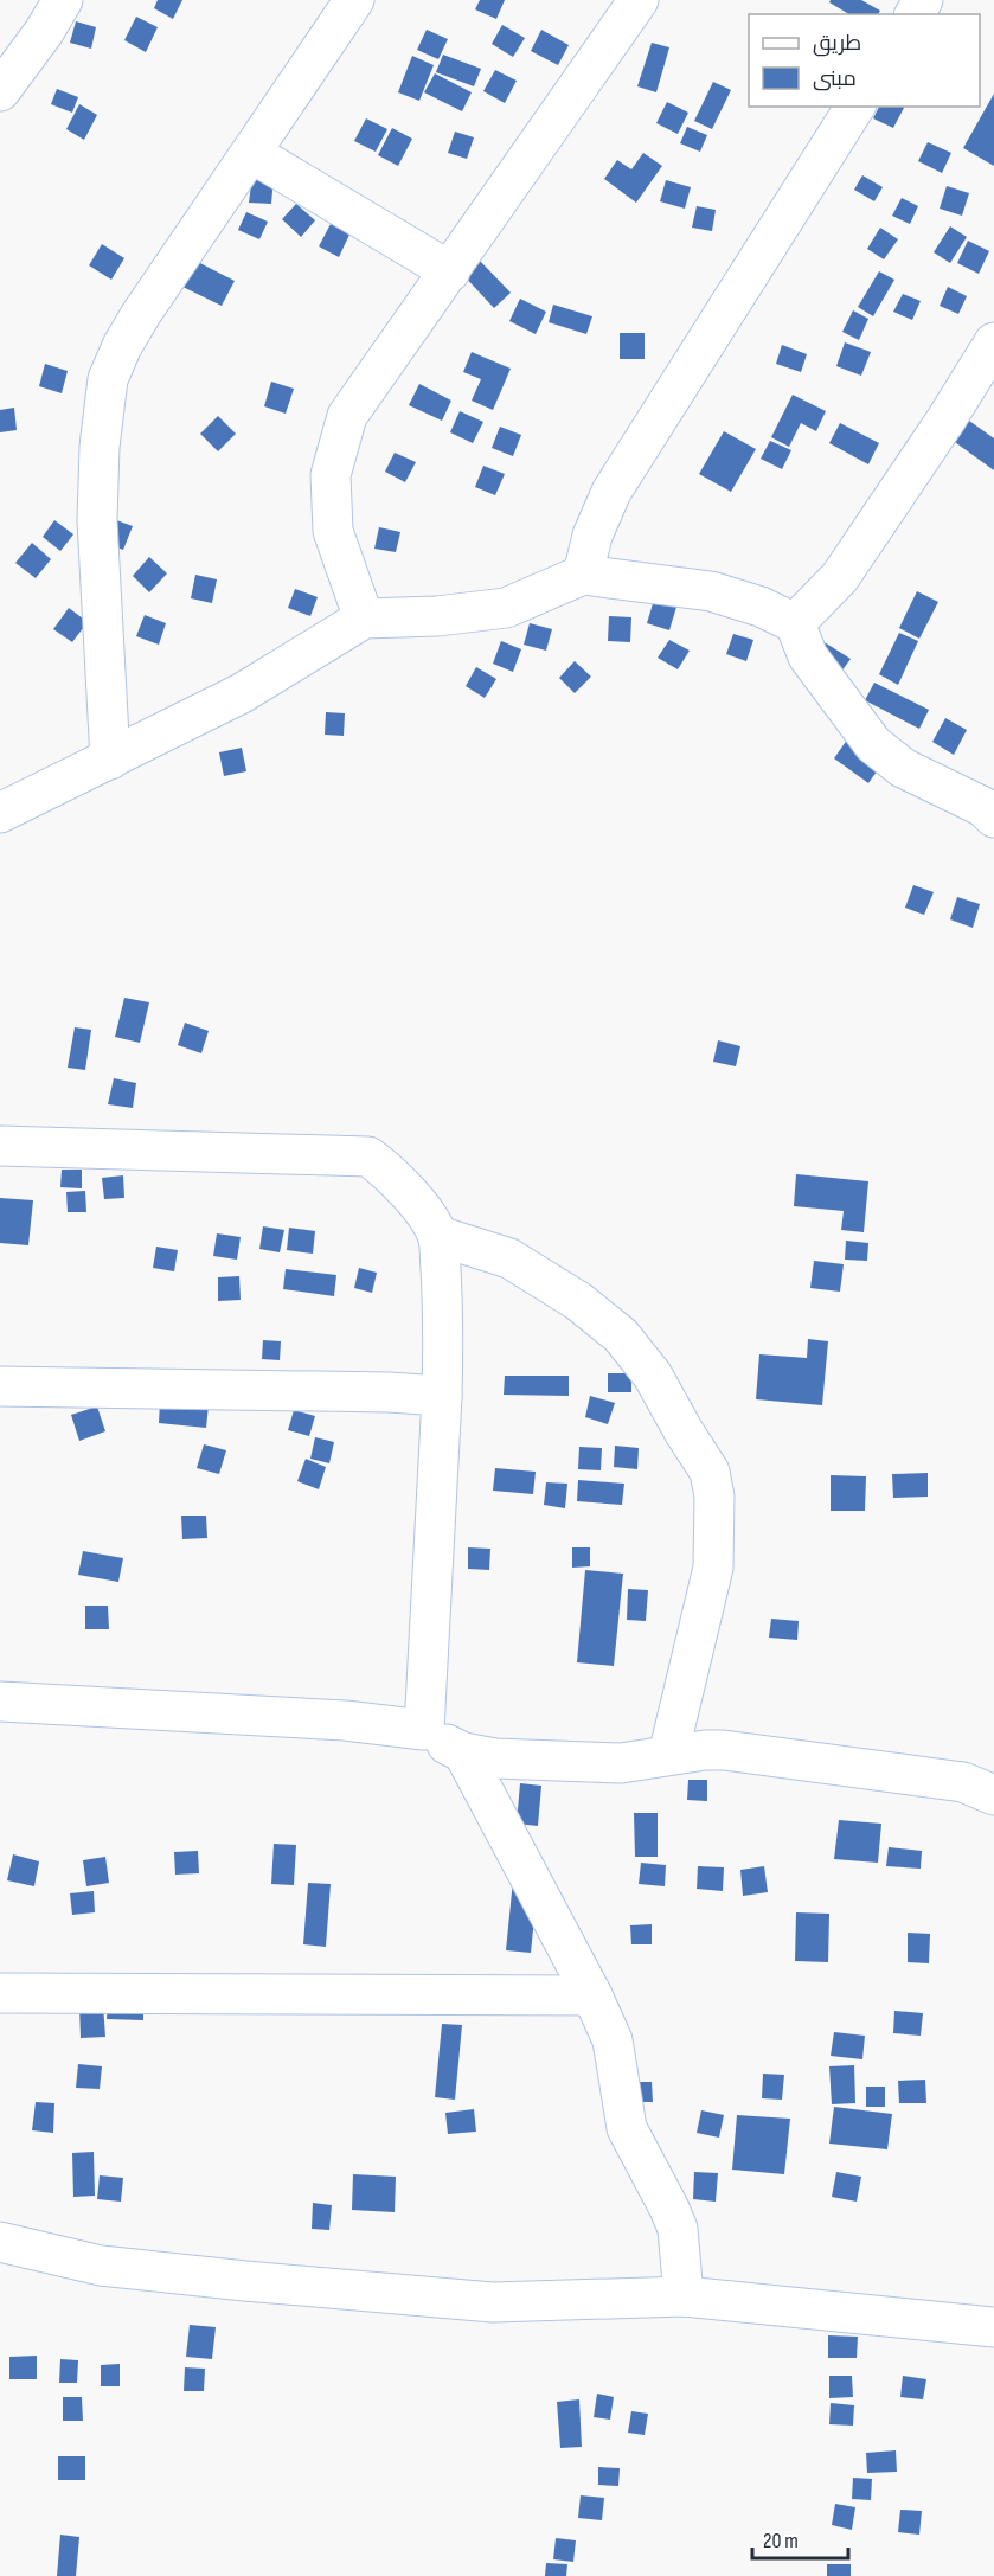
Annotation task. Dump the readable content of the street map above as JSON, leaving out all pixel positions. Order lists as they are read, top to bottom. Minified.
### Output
{"legend":["طريق","مبنى"],"scale_bar":"20 m"}
